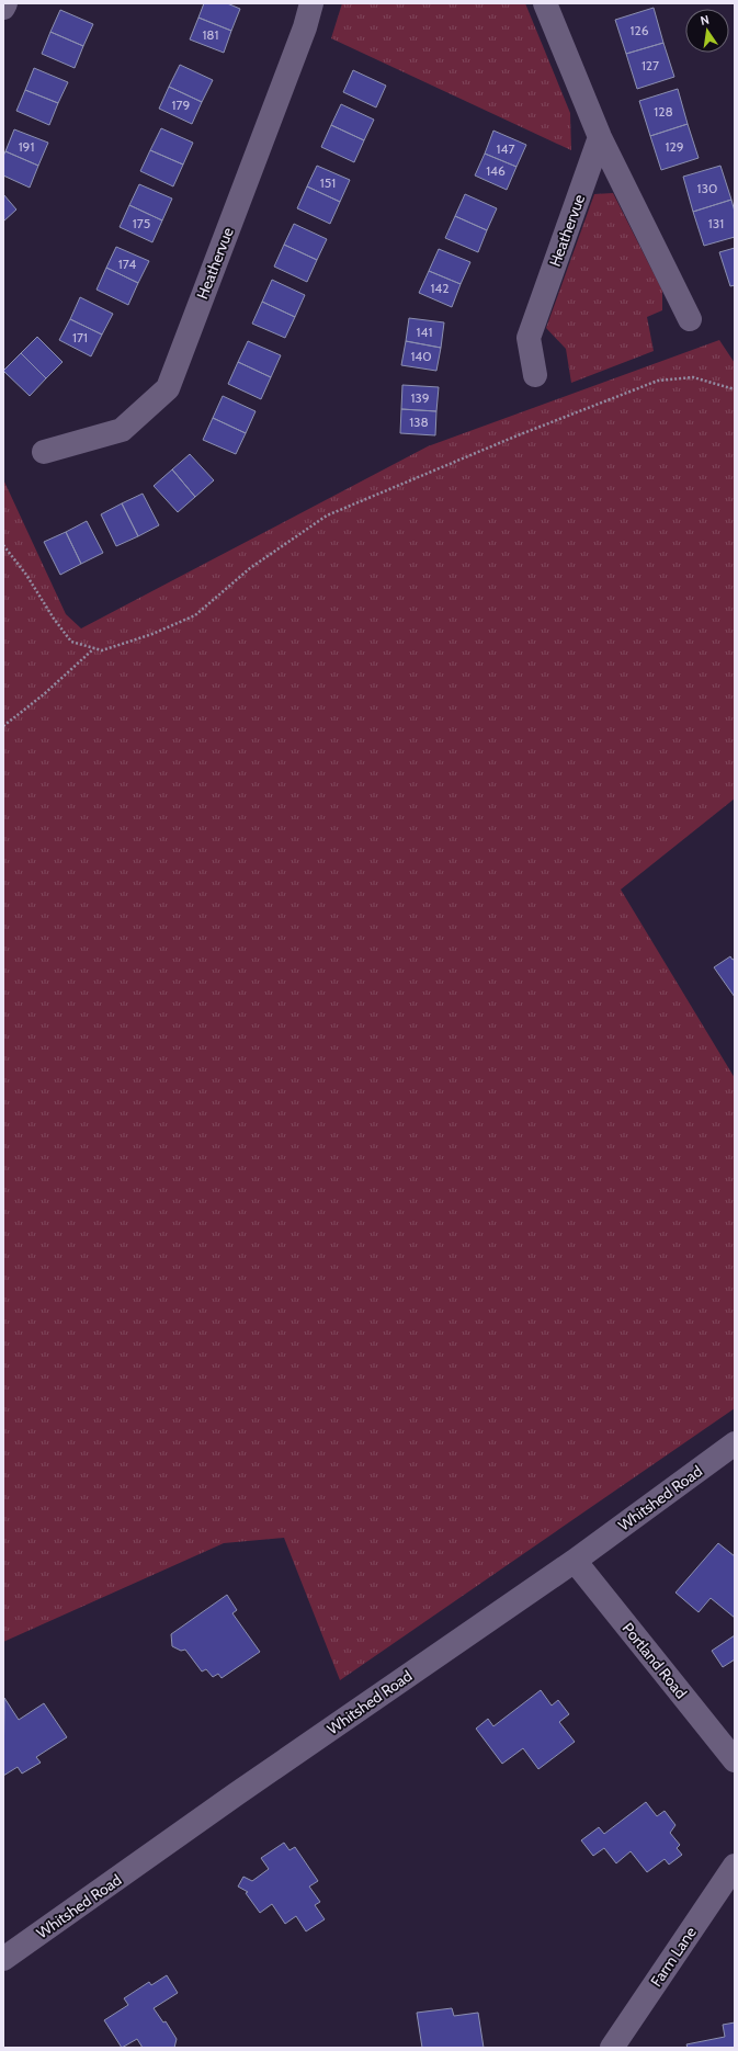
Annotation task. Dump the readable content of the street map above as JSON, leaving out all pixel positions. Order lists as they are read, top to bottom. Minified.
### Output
{"streets":{"street":["Heathervue","Whitshed Road","Portland Road","Farm Lane"]},"crossings":[["Whitshed Road","Portland Road"]],"house_numbers":["126","181","127","179","128","191","129","147","146","151","130","175","131","174","142","141","171","140","139","138"],"north":"top"}
